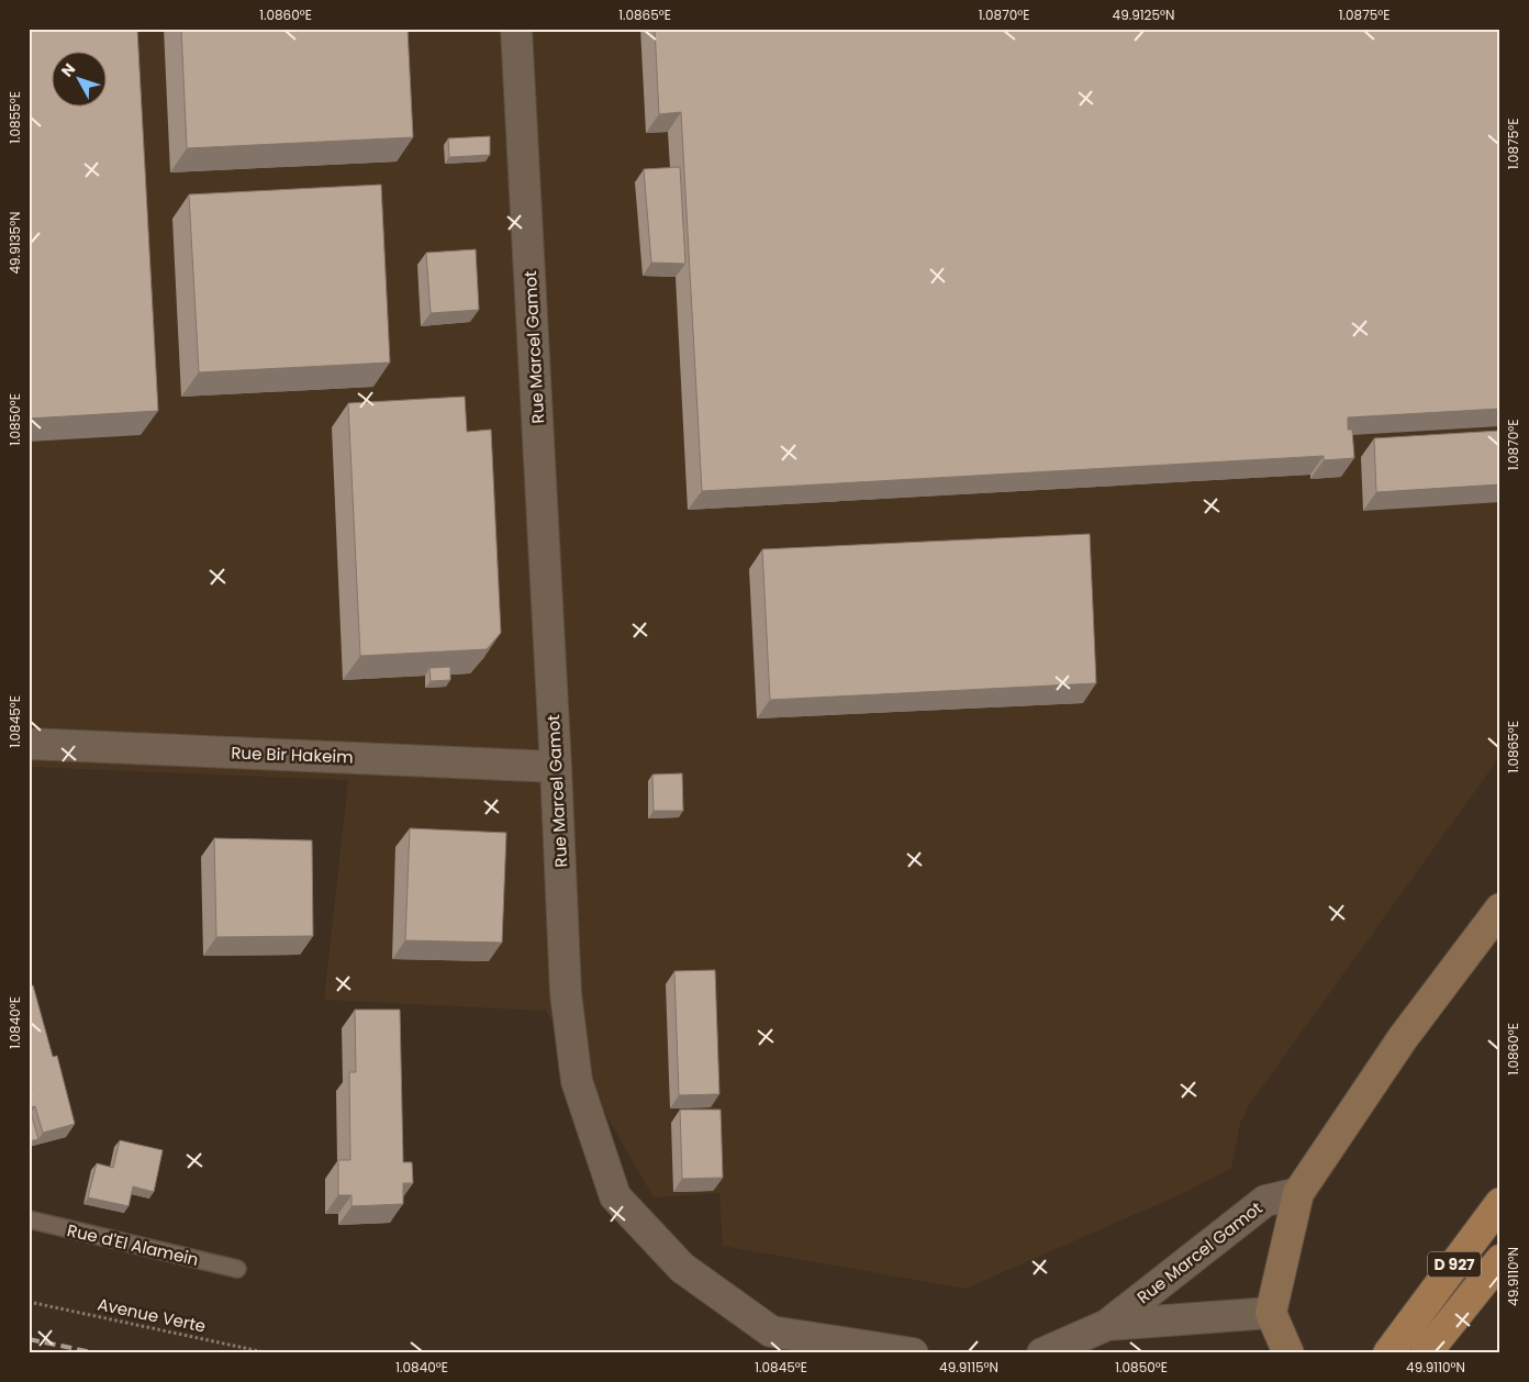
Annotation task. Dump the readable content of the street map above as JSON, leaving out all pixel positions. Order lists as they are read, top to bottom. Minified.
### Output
{"streets":{"main road":["D 927"],"street":["Rue Marcel Gamot","Rue Bir Hakeim"],"lane":["Rue d'El Alamein"],"path":["Avenue Verte"]},"crossings":[["Rue Marcel Gamot","Rue Bir Hakeim"]],"north":"top left","coordinates":["1.0860°E","1.0865°E","1.0870°E","49.9125°N","1.0875°E","1.0855°E","49.9135°N","1.0850°E","1.0845°E","1.0840°E","49.9110°N","49.9115°N"]}
